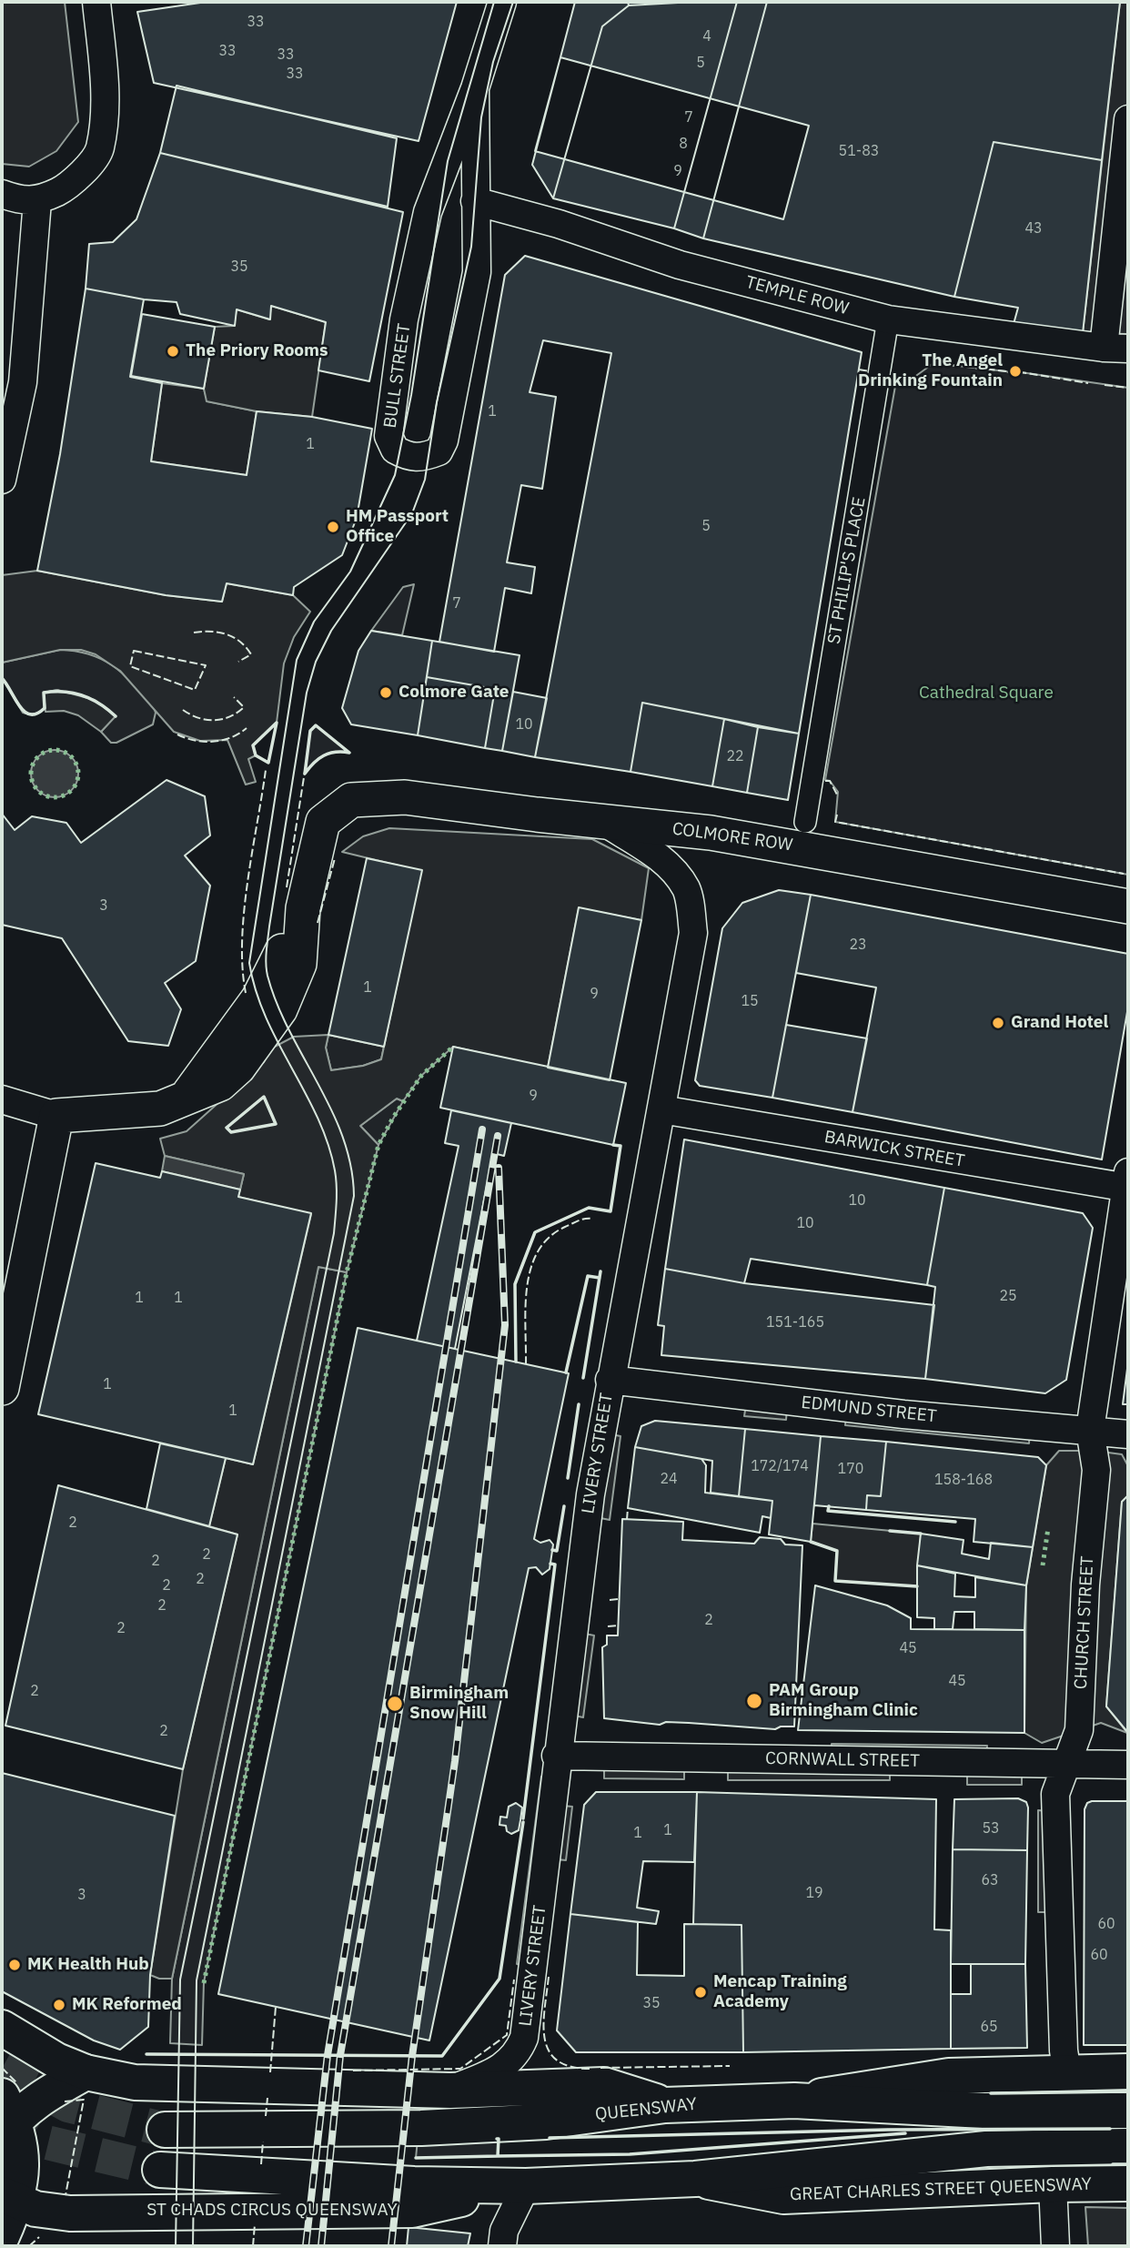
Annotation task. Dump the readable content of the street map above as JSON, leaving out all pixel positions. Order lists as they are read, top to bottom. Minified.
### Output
{"streets":{"main road":["QUEENSWAY","GREAT CHARLES STREET QUEENSWAY","ST CHADS CIRCUS QUEENSWAY"],"street":["TEMPLE ROW","BULL STREET","ST PHILIP'S PLACE","COLMORE ROW","BARWICK STREET","EDMUND STREET","LIVERY STREET","CHURCH STREET","CORNWALL STREET"]},"crossings":[["TEMPLE ROW","BULL STREET"],["TEMPLE ROW","ST PHILIP'S PLACE"],["COLMORE ROW","LIVERY STREET"],["BARWICK STREET","LIVERY STREET"],["BARWICK STREET","CHURCH STREET"],["EDMUND STREET","LIVERY STREET"],["EDMUND STREET","CHURCH STREET"],["LIVERY STREET","CORNWALL STREET"],["CHURCH STREET","CORNWALL STREET"],["GREAT CHARLES STREET QUEENSWAY","ST CHADS CIRCUS QUEENSWAY"]],"parks":["Cathedral Square"],"places":["The Priory Rooms","The Angel Drinking Fountain","HM Passport Office","Colmore Gate","Grand Hotel","PAM Group Birmingham Clinic","Birmingham Snow Hill","MK Health Hub","Mencap Training Academy","MK Reformed"],"house_numbers":["33","4","33","33","5","33","7","8","51-83","9","43","35","1","1","5","7","10","22","3","23","1","9","15","9","10","10","25","1","1","151-165","1","1","172/174","170","24","158-168","2","2","2","2","2","2","2","2","45","45","2","2","53","1","1","63","19","3","60","60","35","65"]}
